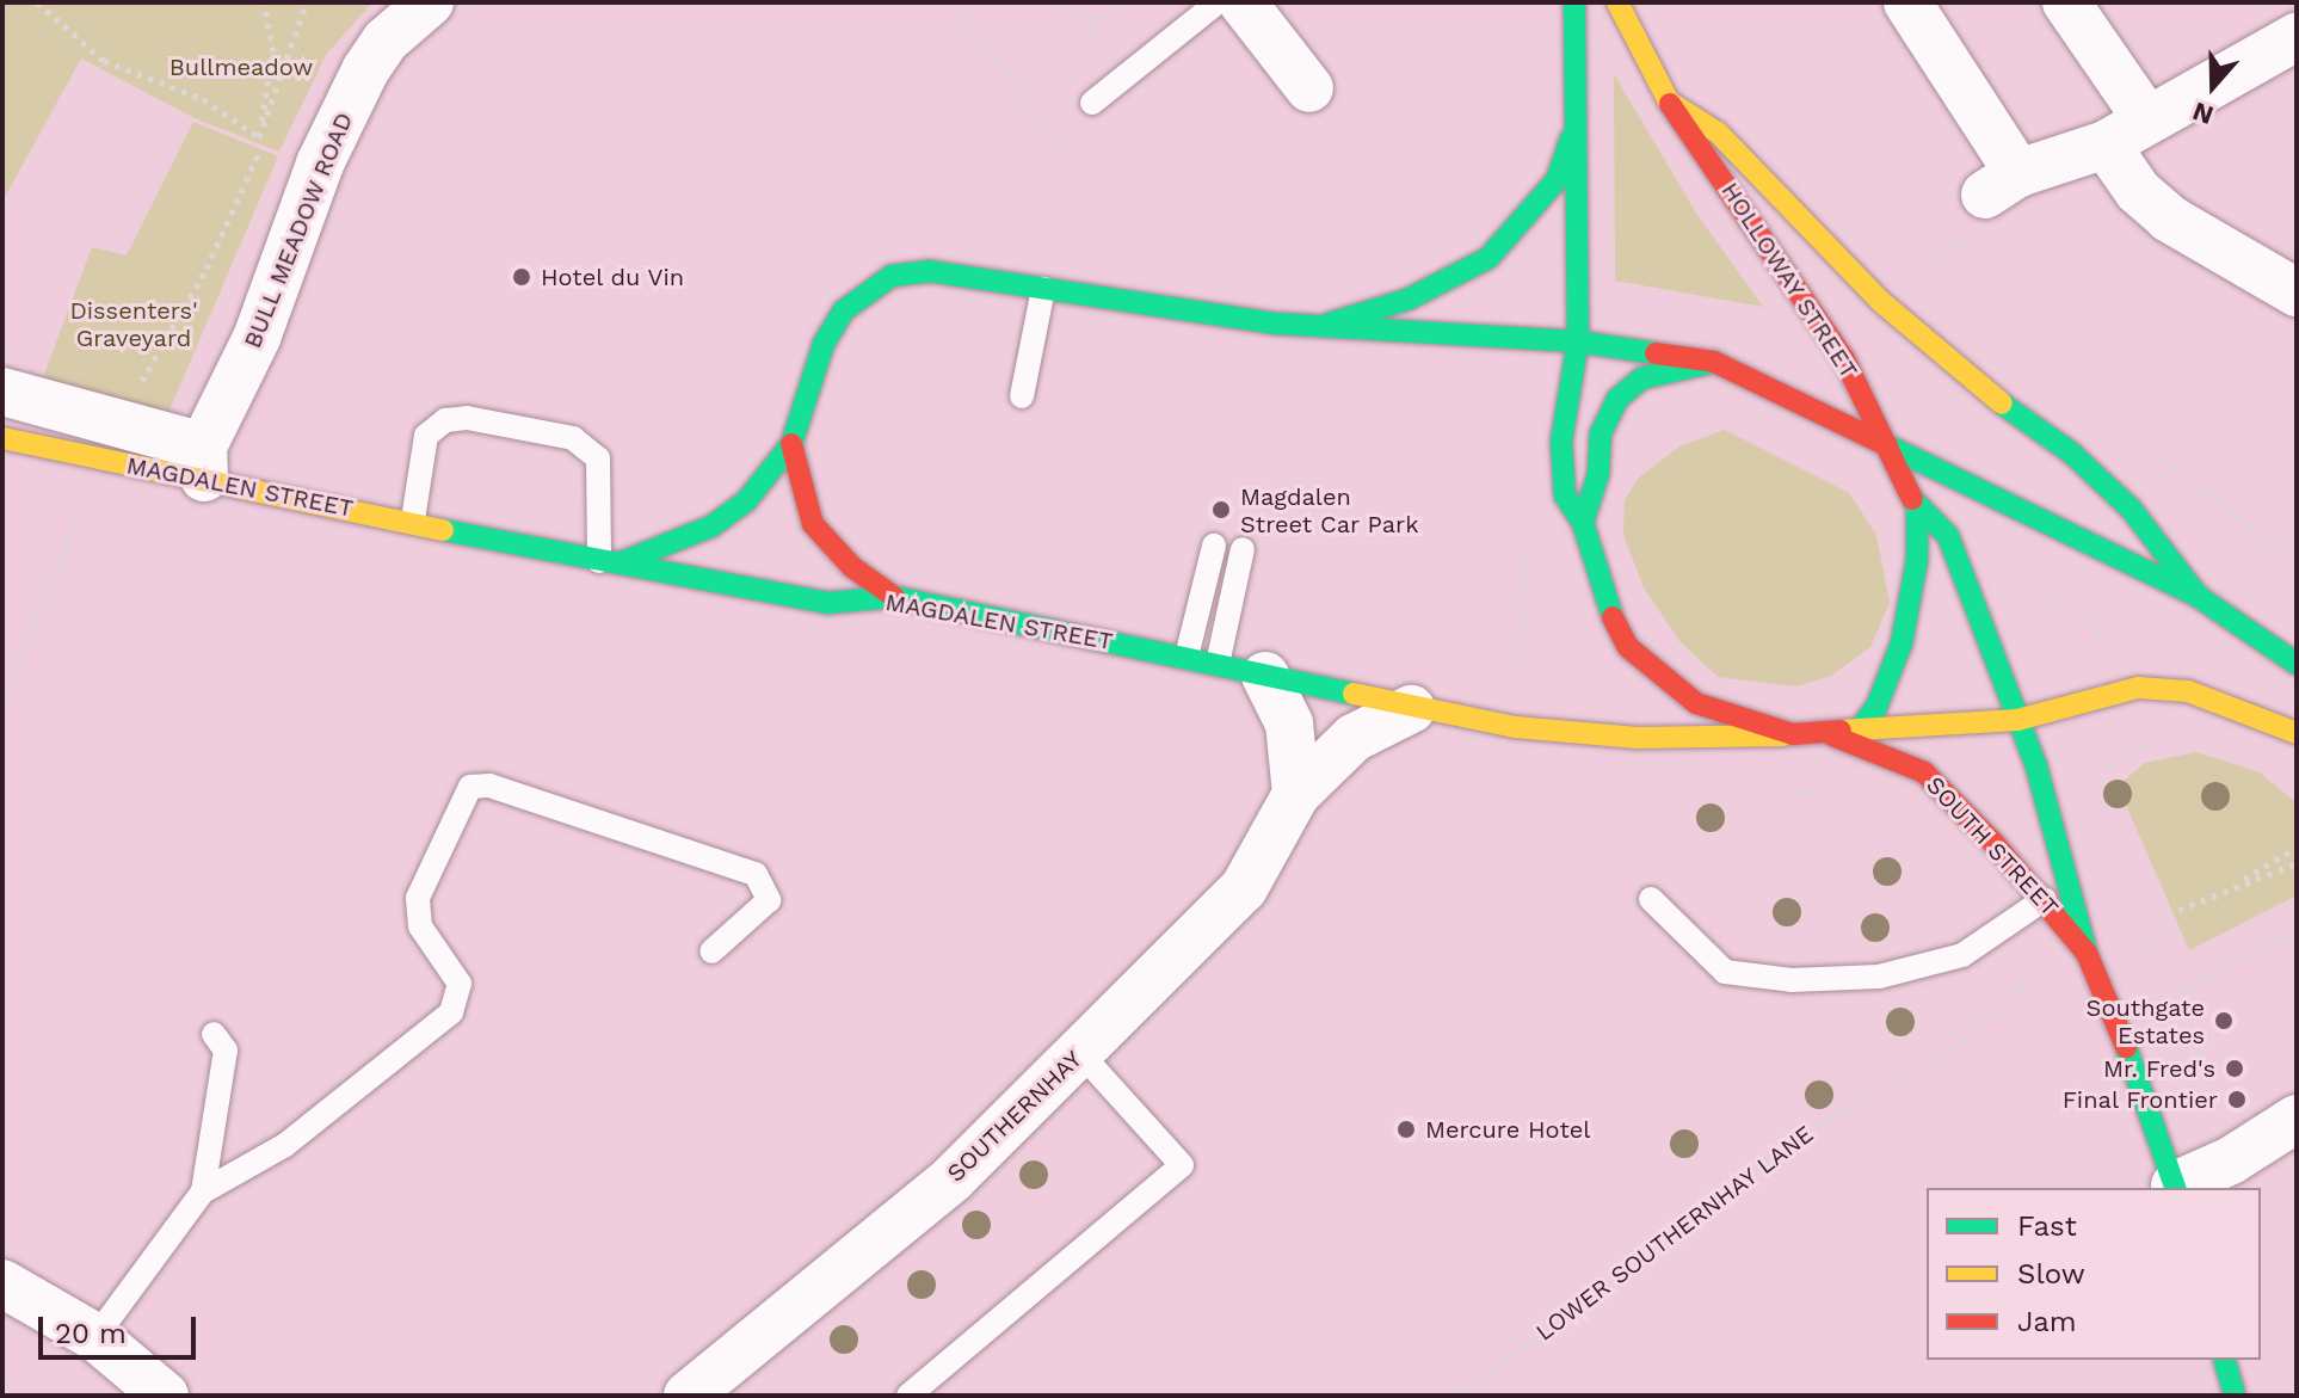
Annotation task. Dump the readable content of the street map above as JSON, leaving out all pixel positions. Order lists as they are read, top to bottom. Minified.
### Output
{"streets":{"main road":["HOLLOWAY STREET","MAGDALEN STREET","SOUTH STREET"],"street":["BULL MEADOW ROAD","SOUTHERNHAY"],"path":["LOWER SOUTHERNHAY LANE"]},"crossings":[["BULL MEADOW ROAD","MAGDALEN STREET"],["HOLLOWAY STREET","SOUTH STREET"],["MAGDALEN STREET","SOUTH STREET"],["MAGDALEN STREET","SOUTHERNHAY"],["SOUTH STREET","LOWER SOUTHERNHAY LANE"]],"parks":["Bullmeadow","Dissenters' Graveyard"],"places":["Hotel du Vin","Magdalen Street Car Park","Southgate Estates","Mr. Fred's","Final Frontier","Mercure Hotel"],"legend":["Fast","Slow","Jam"],"scale_bar":"20 m","north":"bottom"}
